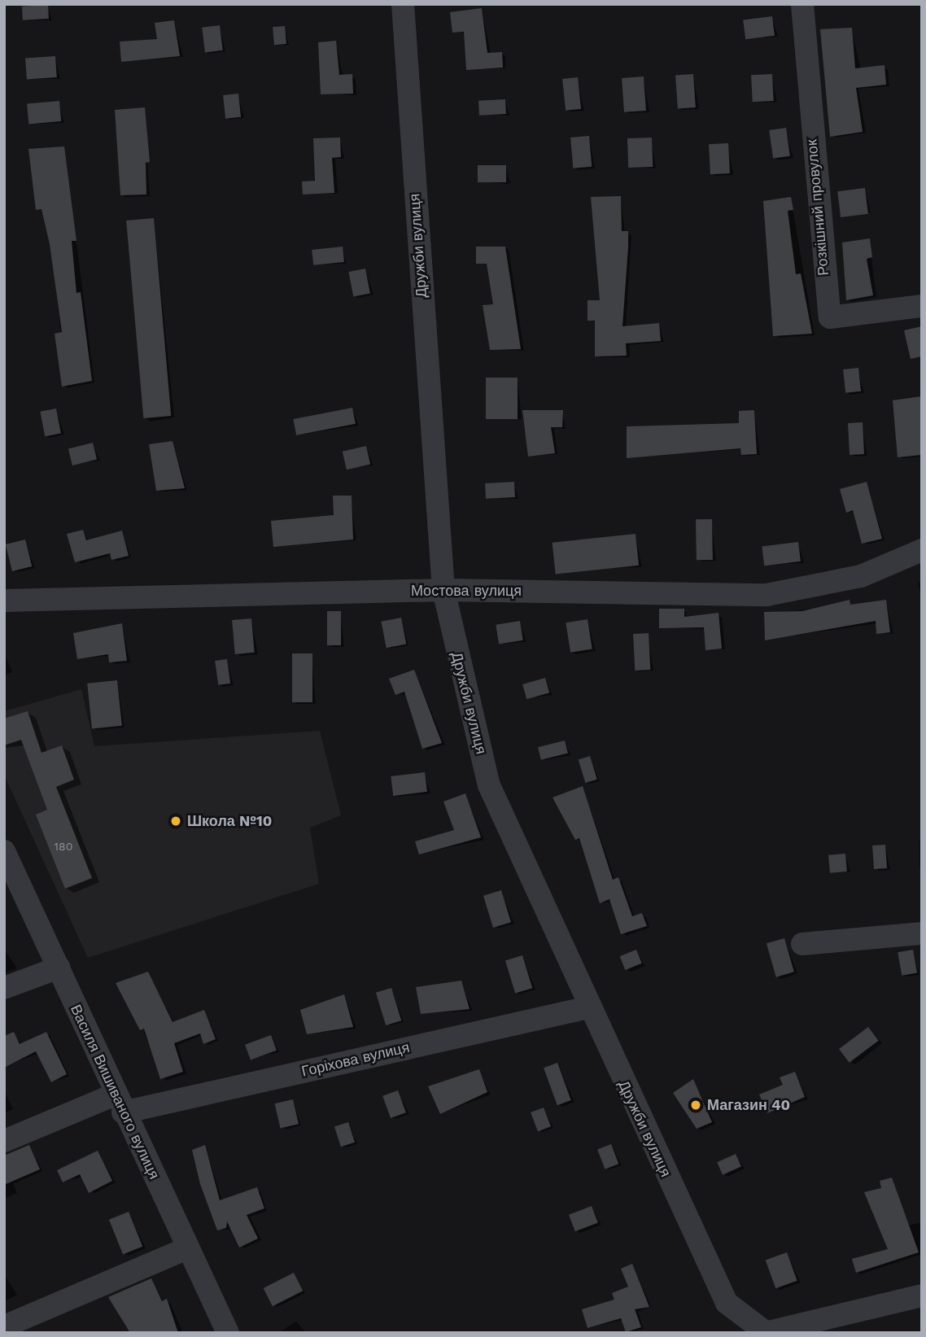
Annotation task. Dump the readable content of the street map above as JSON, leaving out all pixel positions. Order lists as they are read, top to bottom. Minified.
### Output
{"streets":{"street":["Розкішний провулок","Дружби вулиця","Мостова вулиця","Горіхова вулиця","Василя Вишиваного вулиця"]},"crossings":[["Дружби вулиця","Мостова вулиця"],["Дружби вулиця","Горіхова вулиця"],["Горіхова вулиця","Василя Вишиваного вулиця"]],"places":["Школа №10","Магазин 40"],"house_numbers":["180"]}
